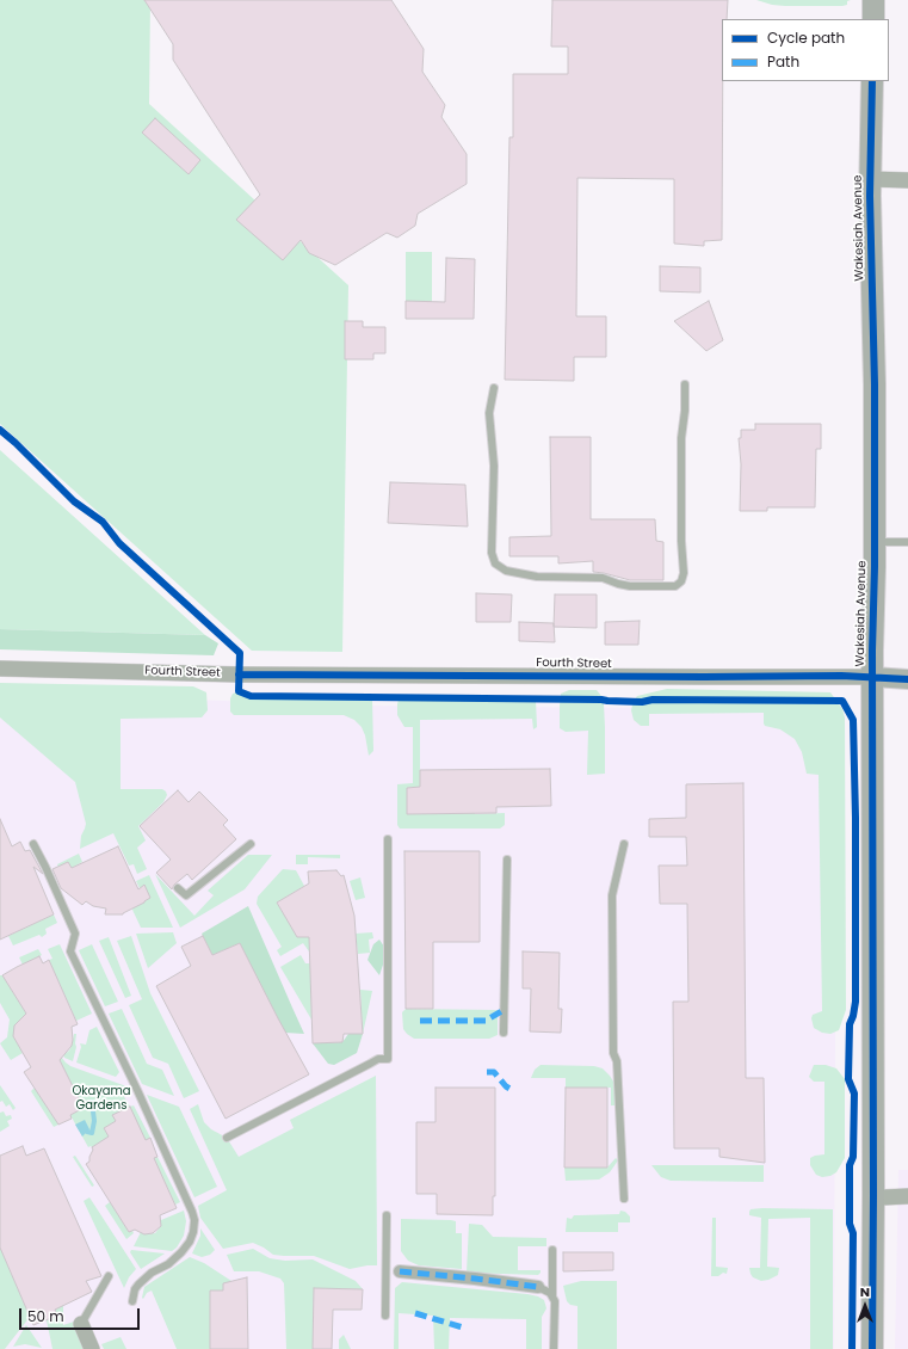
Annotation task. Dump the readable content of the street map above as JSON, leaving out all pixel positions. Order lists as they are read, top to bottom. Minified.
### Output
{"streets":{"main road":["Wakesiah Avenue"],"street":["Fourth Street"]},"crossings":[["Wakesiah Avenue","Fourth Street"]],"parks":["Okayama Gardens"],"legend":["Cycle path","Path"],"scale_bar":"50 m","north":"top"}
